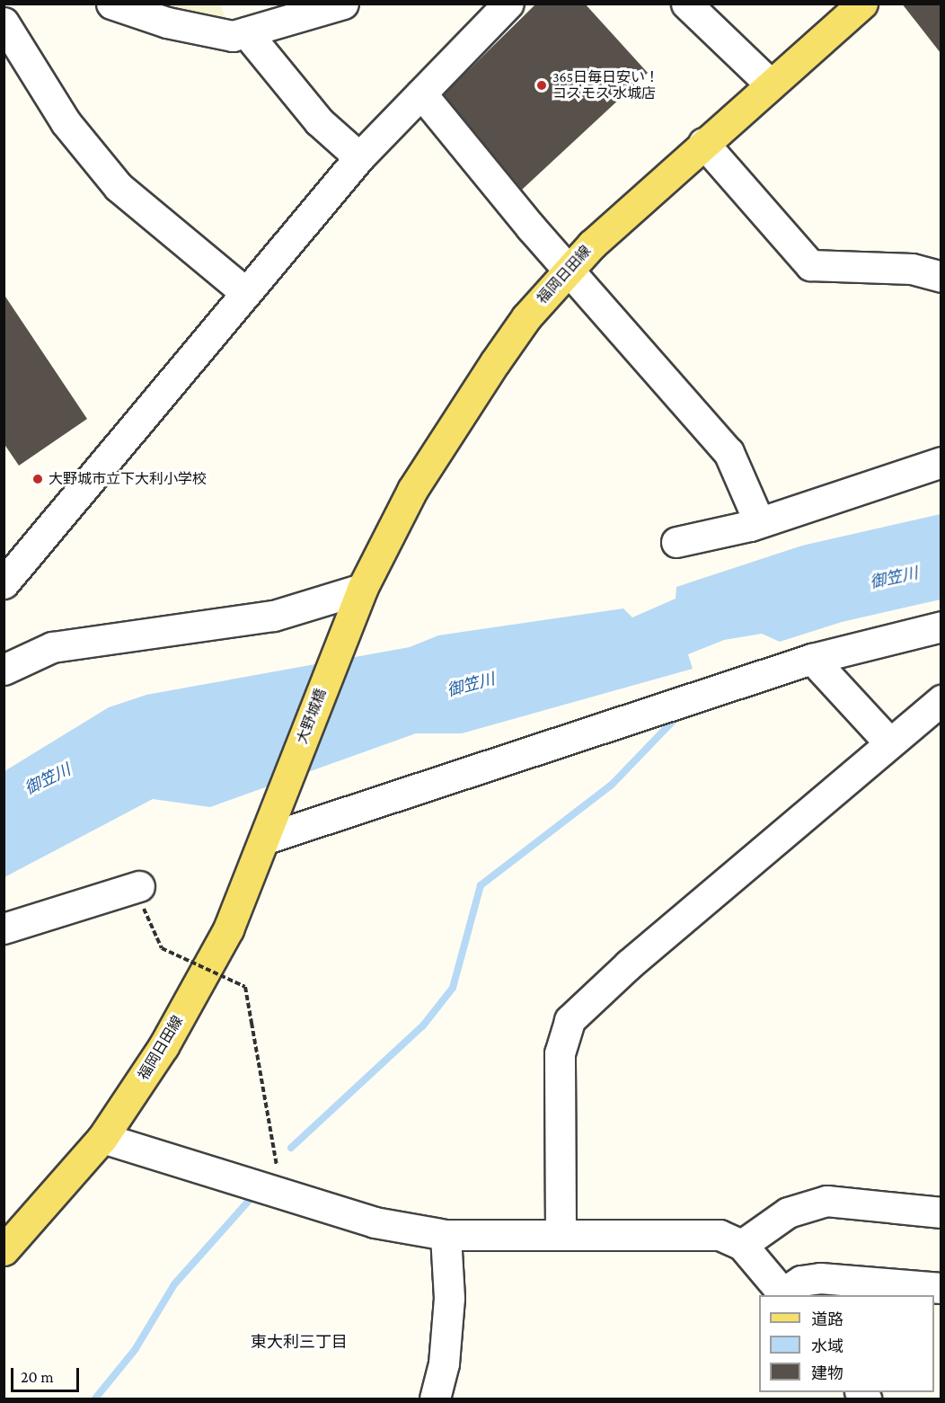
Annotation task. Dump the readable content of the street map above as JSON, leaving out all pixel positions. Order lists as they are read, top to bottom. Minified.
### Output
{"streets":{"main road":["福岡日田線","大野城橋"]},"crossings":[["福岡日田線","大野城橋"]],"districts":["東大利三丁目"],"water":["御笠川"],"places":["365日毎日安い！ コスモス 水城店","大野城市立下大利小学校"],"legend":["道路","水域","建物"],"scale_bar":"20 m"}
